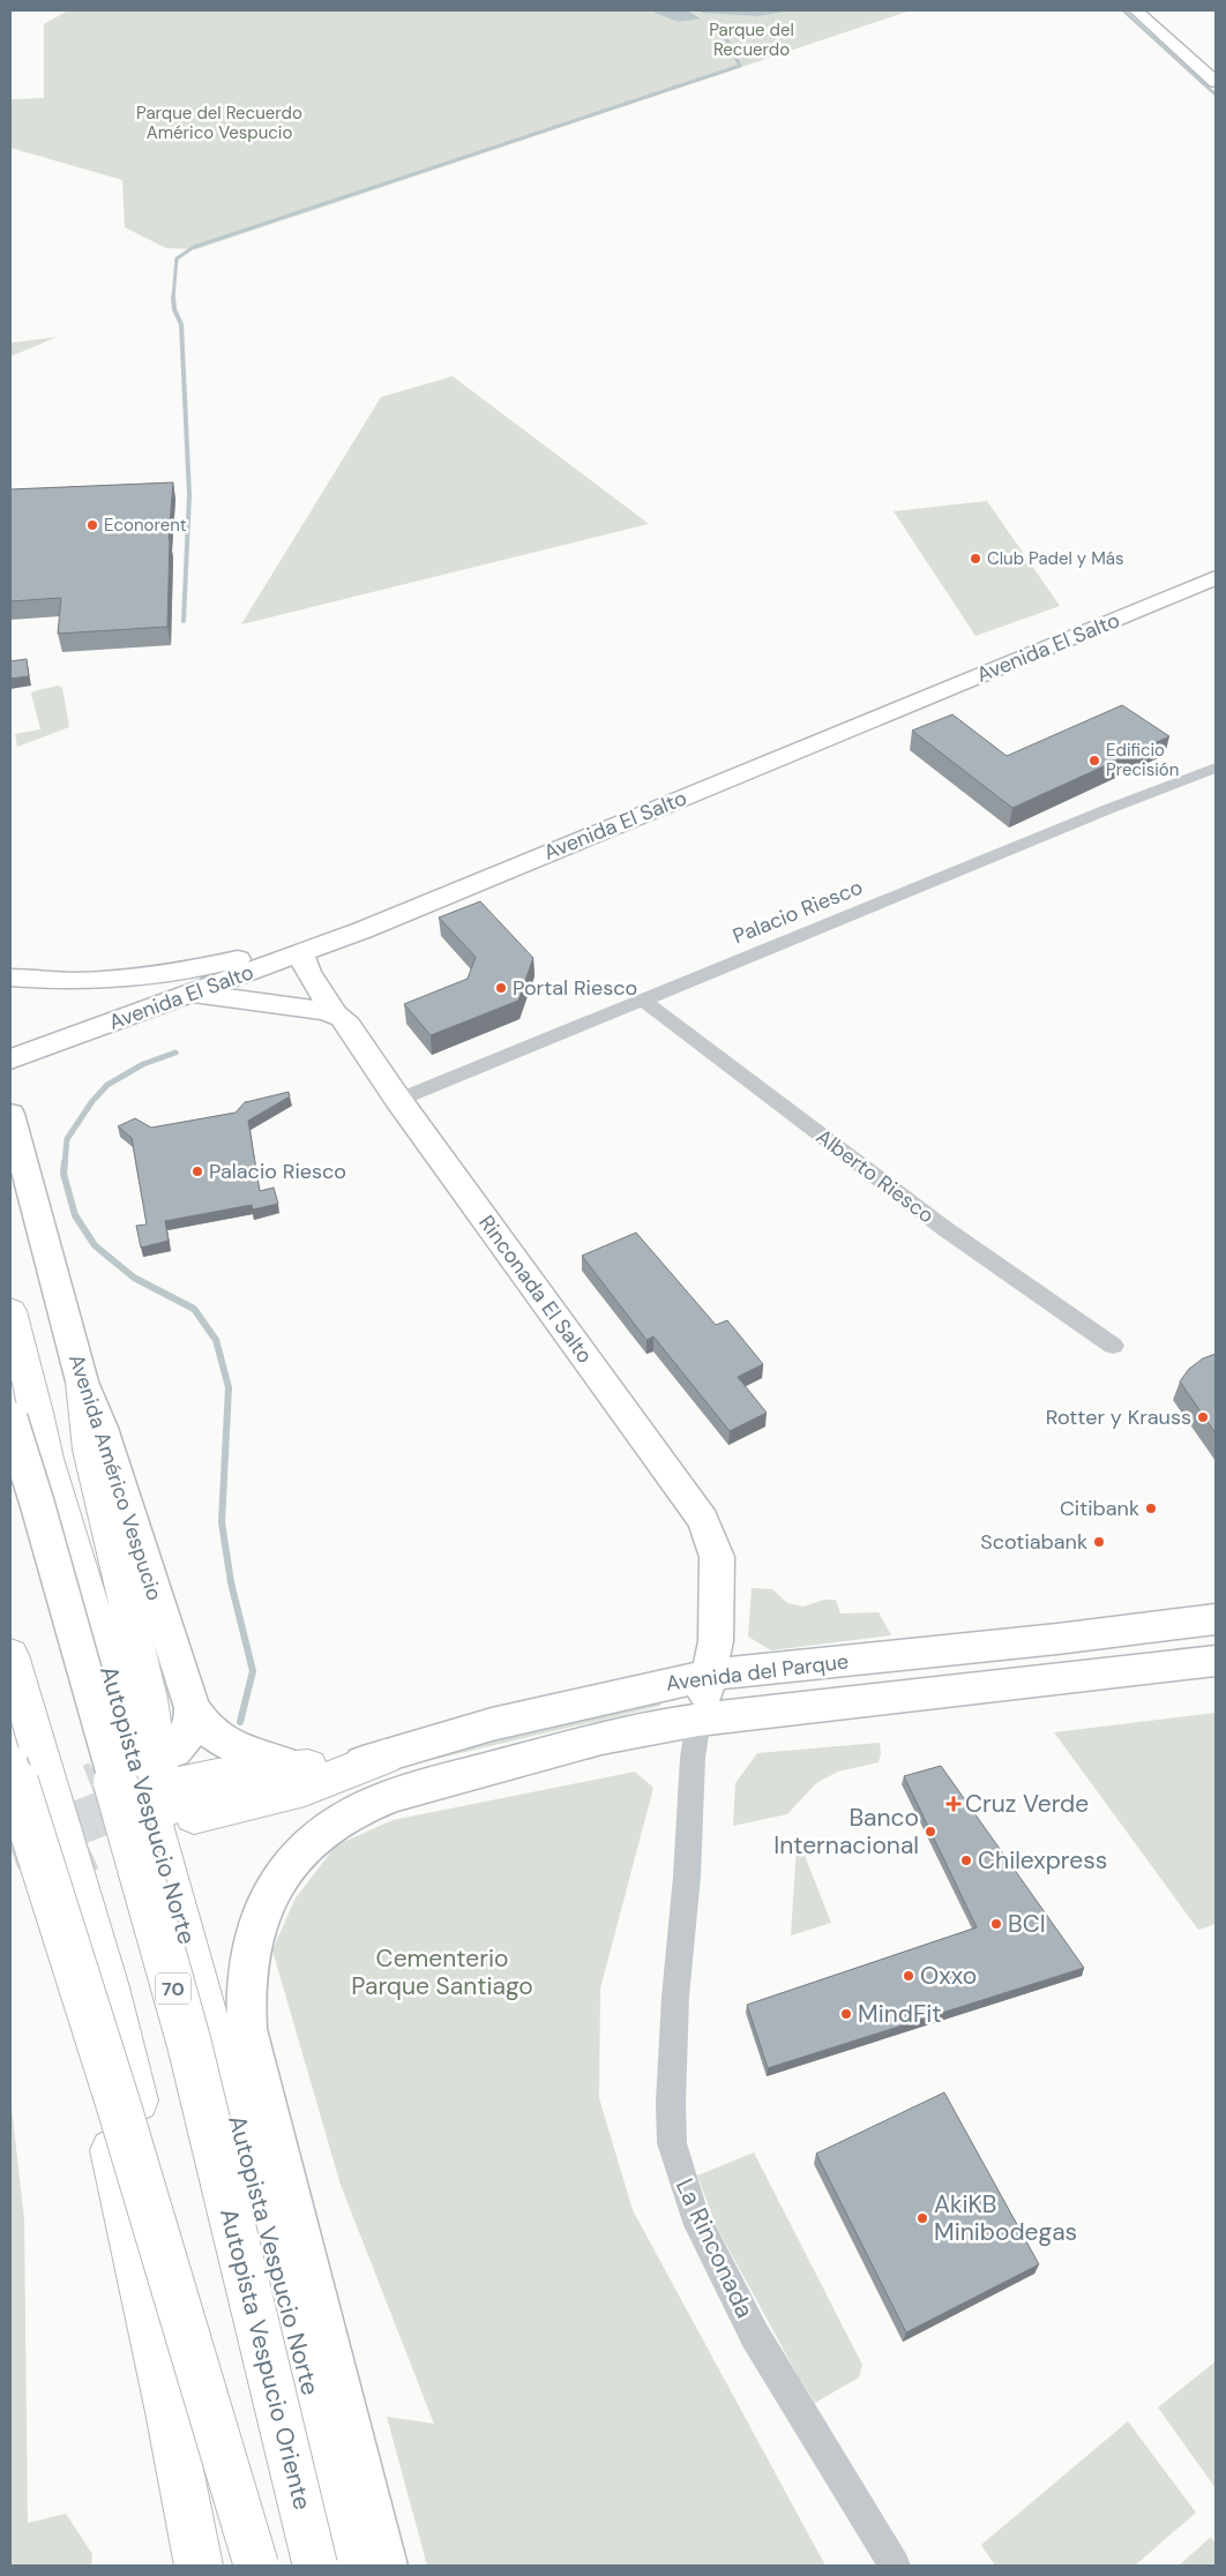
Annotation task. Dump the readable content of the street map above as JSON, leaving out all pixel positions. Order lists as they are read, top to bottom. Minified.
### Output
{"streets":{"highway":["Autopista Vespucio Norte","70","Autopista Vespucio Oriente"],"main road":["Avenida El Salto","Rinconada El Salto","Avenida Américo Vespucio","Avenida del Parque"],"street":["Palacio Riesco","Alberto Riesco","La Rinconada"]},"crossings":[["Avenida El Salto","Rinconada El Salto"],["Palacio Riesco","Alberto Riesco"],["Palacio Riesco","Rinconada El Salto"],["Rinconada El Salto","Avenida del Parque"],["Rinconada El Salto","La Rinconada"],["Avenida Américo Vespucio","Avenida del Parque"],["Avenida del Parque","La Rinconada"]],"parks":["Parque del Recuerdo","Parque del Recuerdo Américo Vespucio","Cementerio Parque Santiago"],"places":{"other":["Econorent","Club Padel y Más","Edificio Precisión","Portal Riesco","Palacio Riesco","Rotter y Krauss","Citibank","Scotiabank","Banco Internacional","Chilexpress","BCI","Oxxo","MindFit","AkiKB Minibodegas"],"health":["Cruz Verde"]}}
